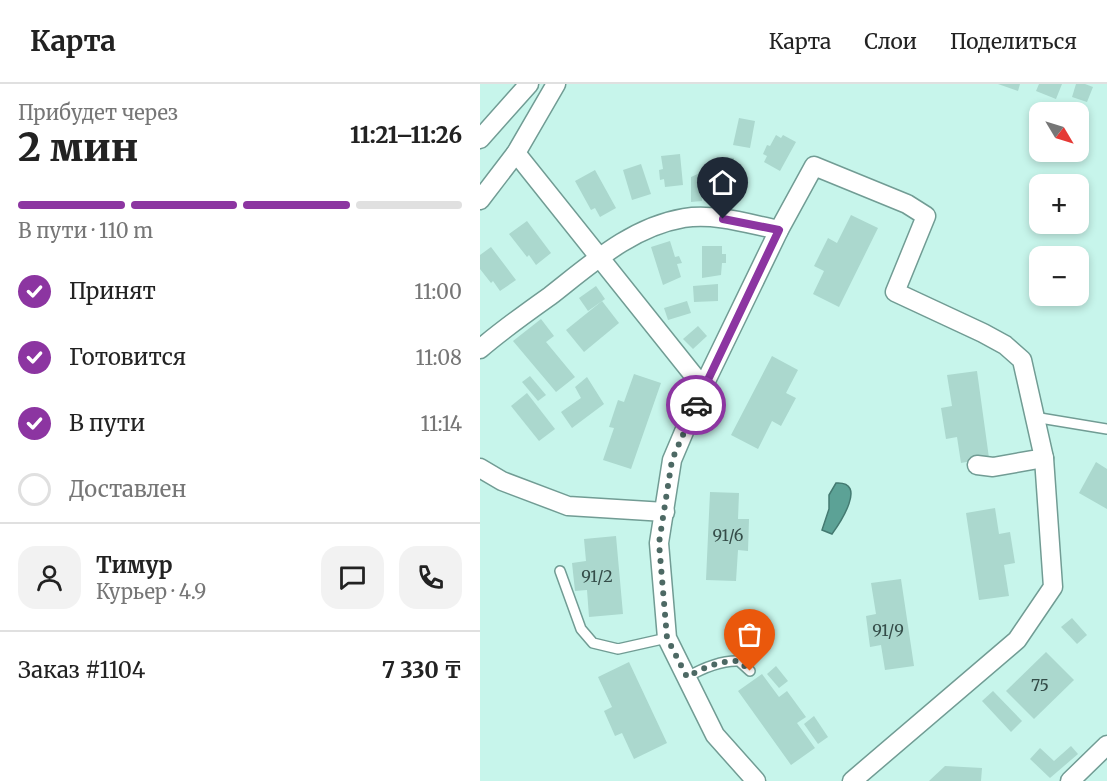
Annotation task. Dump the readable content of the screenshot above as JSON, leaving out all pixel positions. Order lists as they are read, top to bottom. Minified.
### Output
{"house_numbers":["91/6","91/2","91/9","75"],"north":"bottom right","page":{"header":"Карта","nav":["Карта","Слои","Поделиться"],"heading":["2 мин","Прибудет через","11:21–11:26"],"panel":["Тимур","Курьер · 4.9","Заказ #1104","7 330 ₸"],"map_buttons":["+","−"],"bar":"В пути · 110 m","list":[["Принят","11:00"],["Готовится","11:08"],["В пути","11:14"],"Доставлен"]}}
